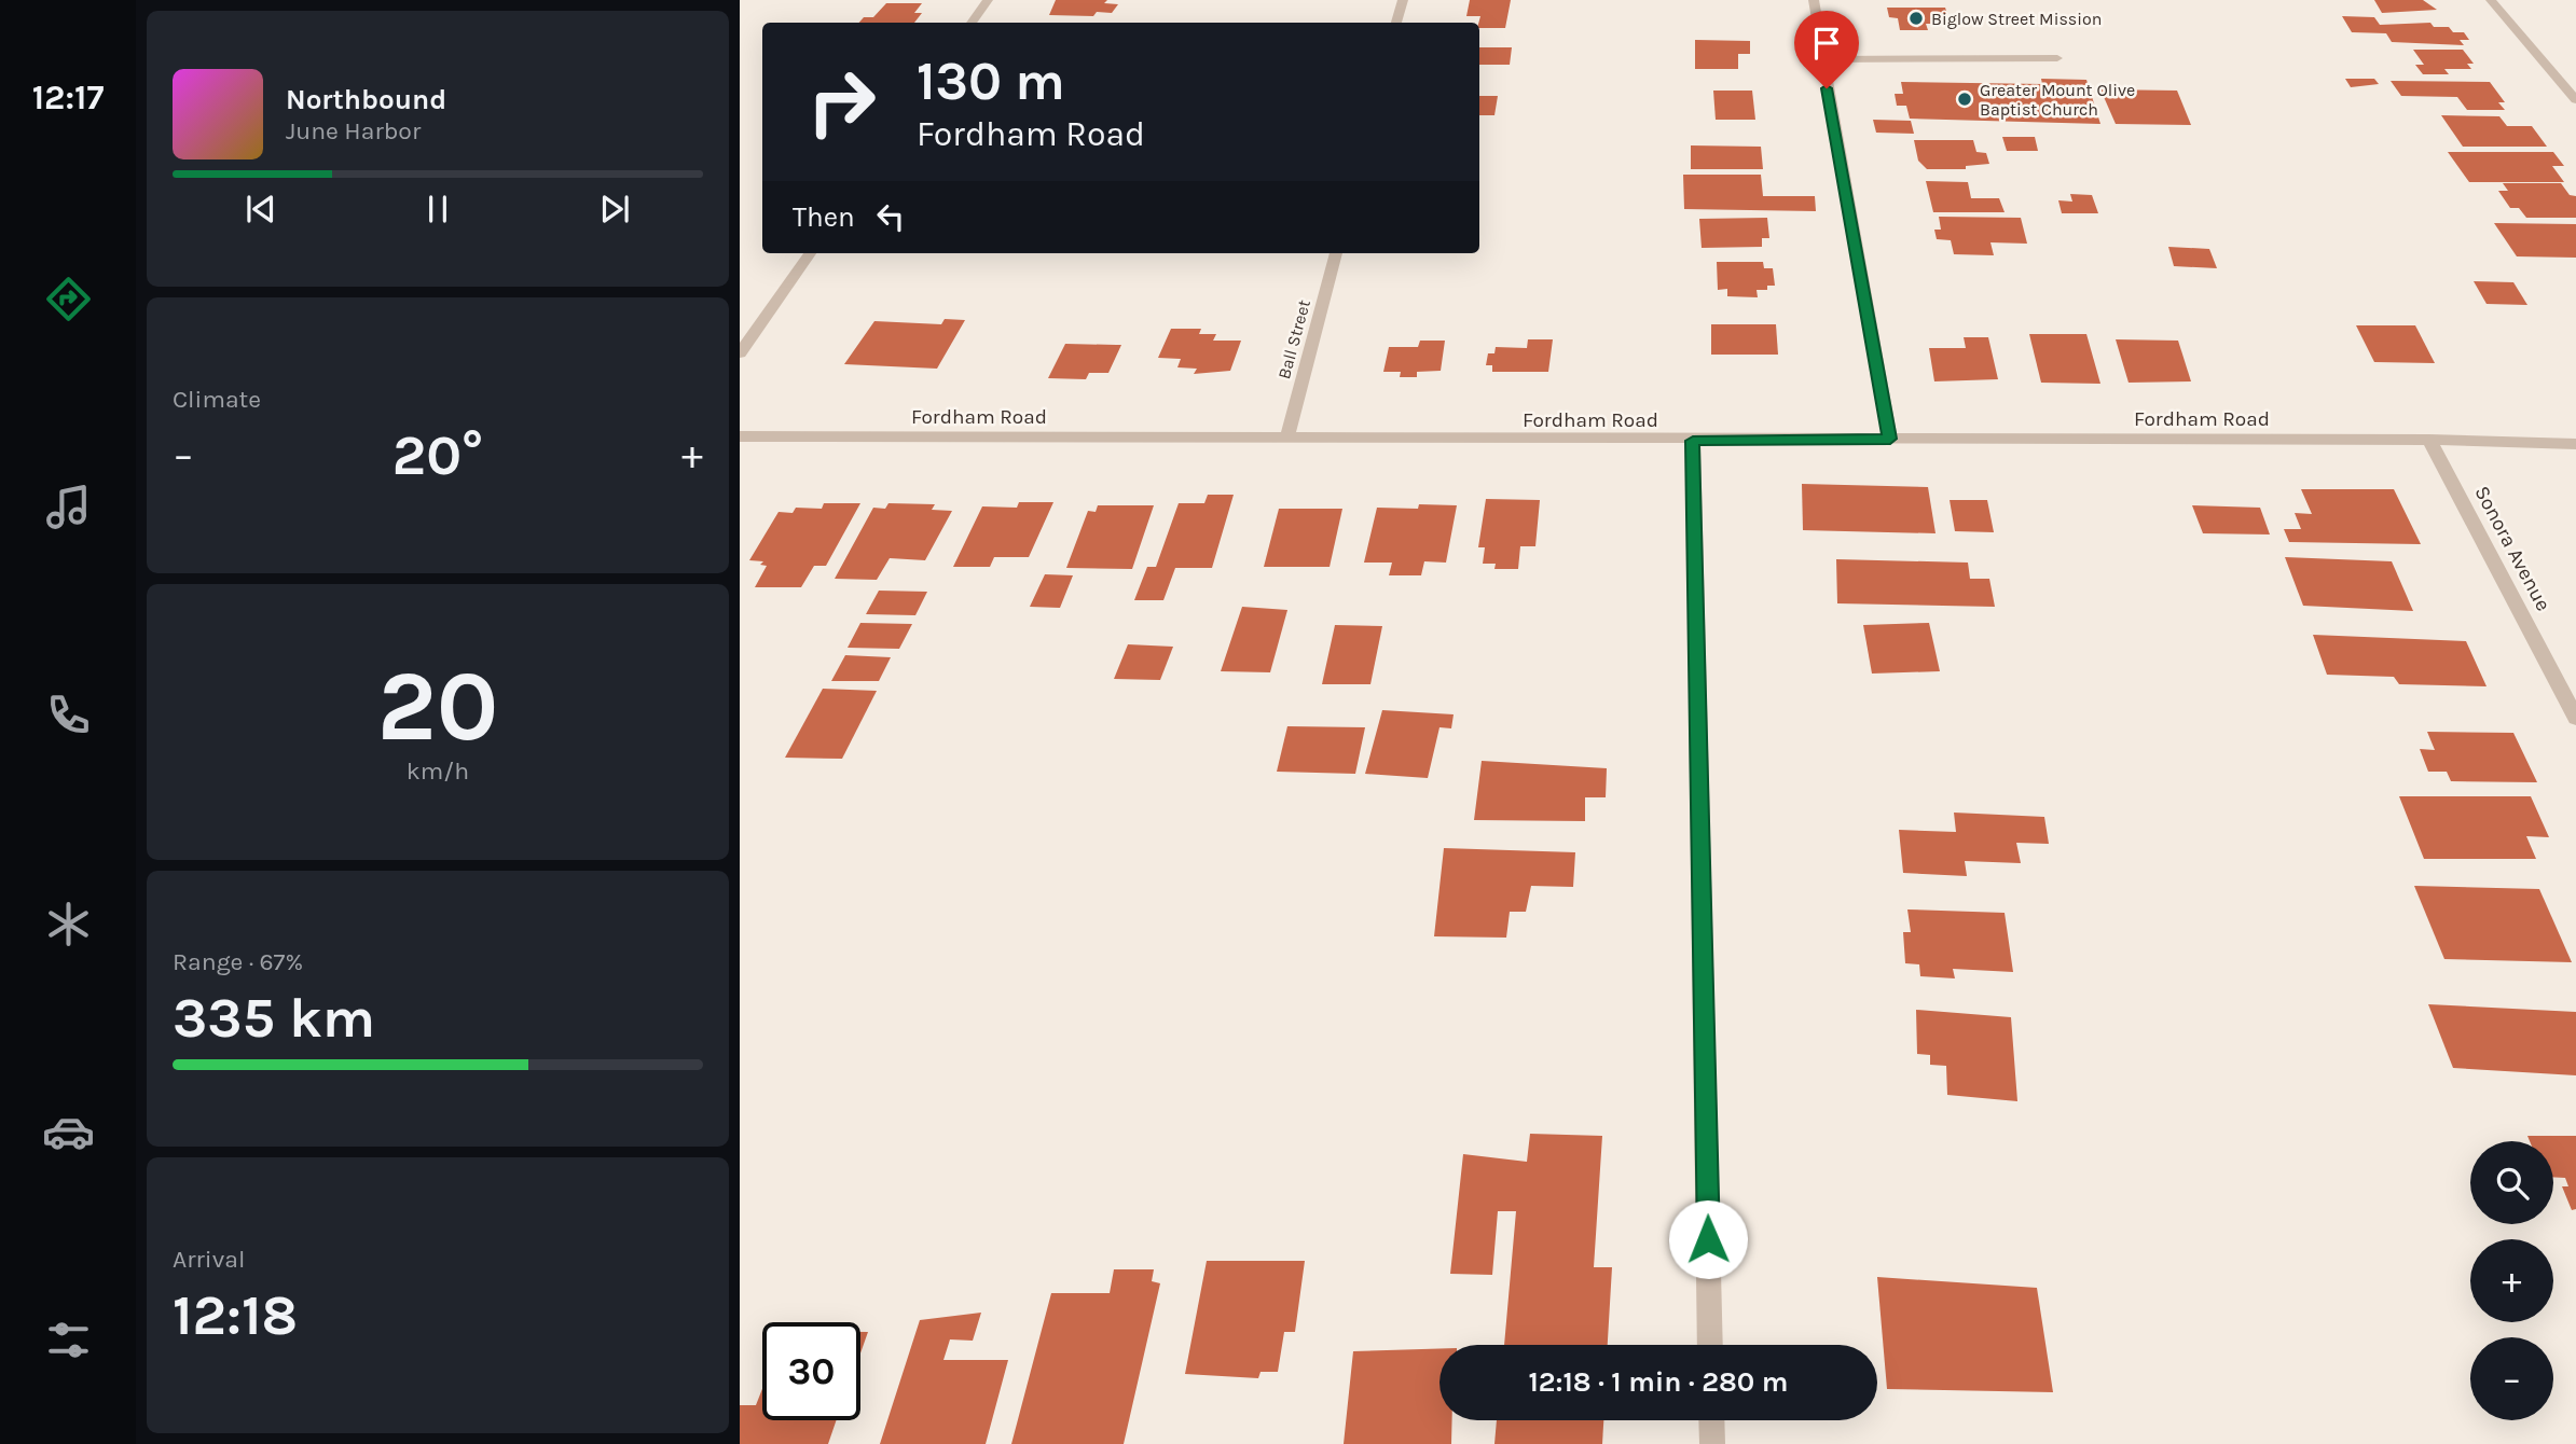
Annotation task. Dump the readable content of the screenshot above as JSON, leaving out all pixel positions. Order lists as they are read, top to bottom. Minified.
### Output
{"streets":{"street":["Ball Street","Fordham Road","Sonora Avenue"]},"crossings":[["Ball Street","Fordham Road"],["Fordham Road","Sonora Avenue"]],"places":["Biglow Street Mission","Greater Mount Olive Baptist Church"],"page":{"tabs":"12:17","turn":["130 m","Fordham Road"],"song":["Northbound","June Harbor"],"then":"Then","tile":["Climate",["20","km/h"],["Range · 67%","335 km"],["Arrival","12:18"]],"heat":["−","20°","+"],"map_buttons":["+","−"],"limit":"30","trip":"12:18 · 1 min · 280 m"}}
